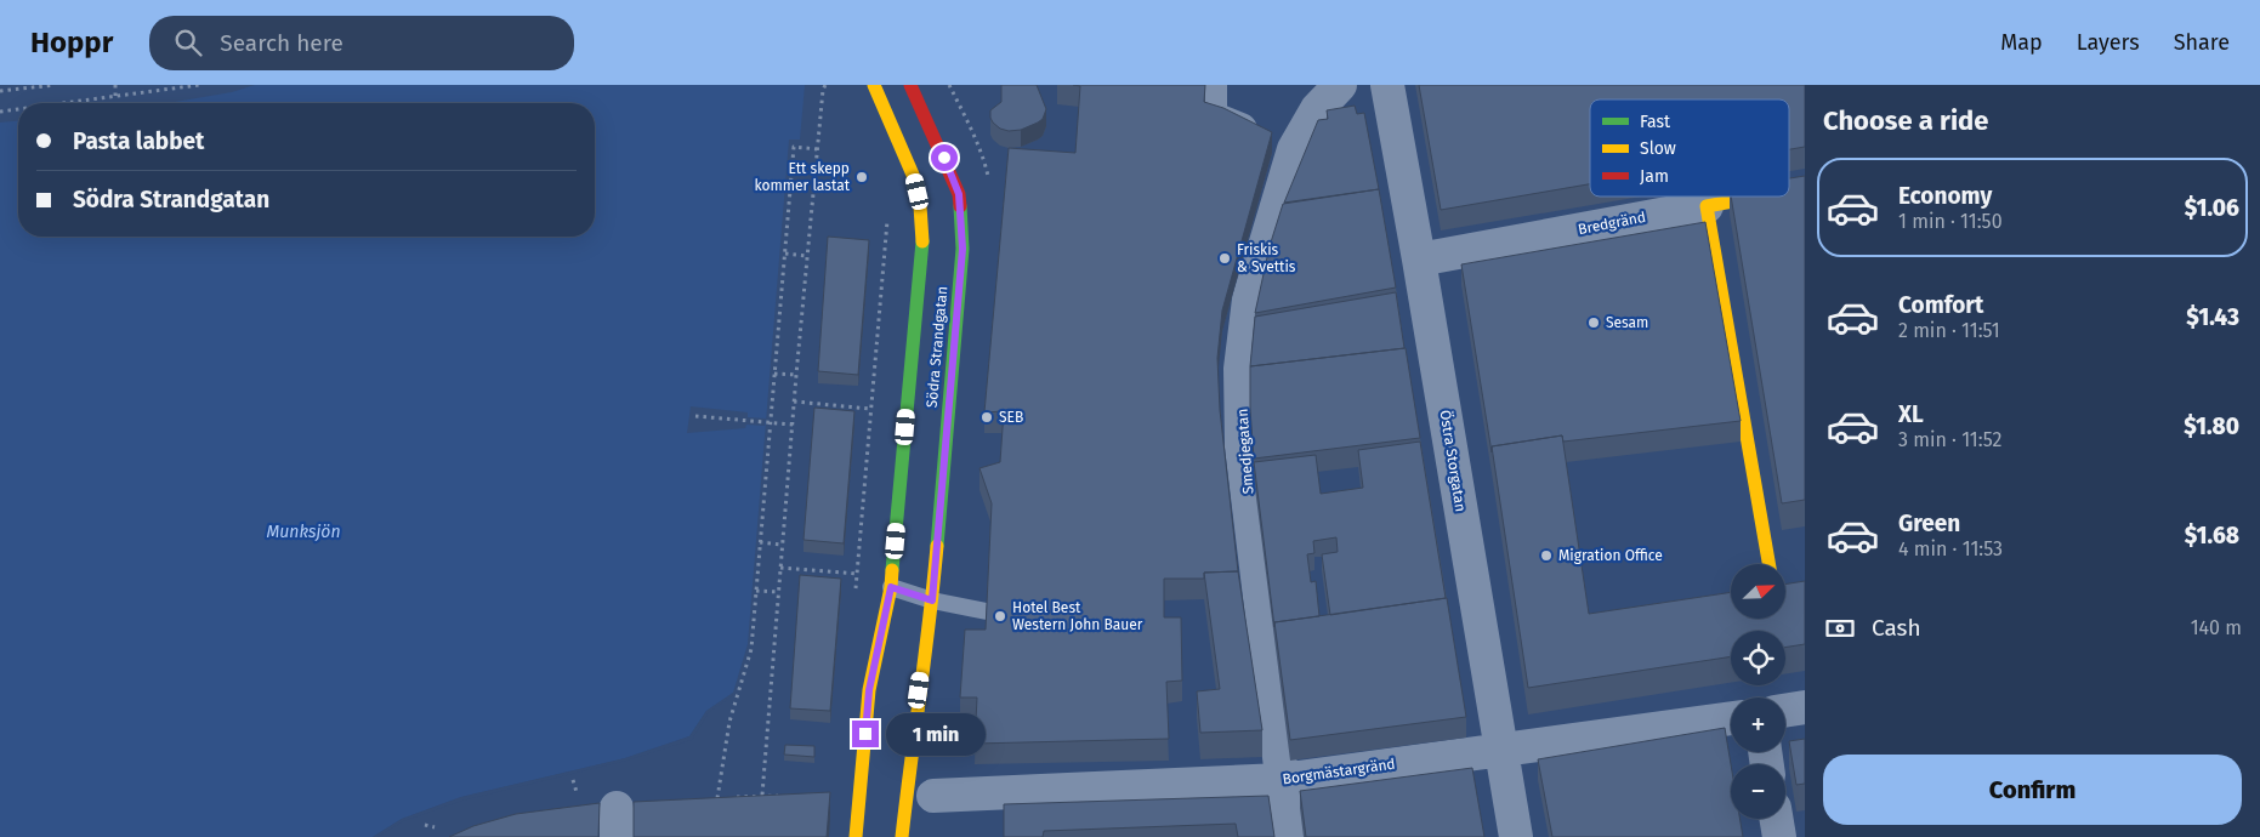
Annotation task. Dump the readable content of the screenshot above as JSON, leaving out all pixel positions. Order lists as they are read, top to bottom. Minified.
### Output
{"streets":{"street":["Bredgränd","Södra Strandgatan","Smedjegatan","Östra Storgatan","Borgmästargränd"]},"crossings":[["Bredgränd","Östra Storgatan"],["Smedjegatan","Borgmästargränd"],["Östra Storgatan","Borgmästargränd"]],"water":["Munksjön"],"places":["Ett skepp kommer lastat","Friskis & Svettis","Sesam","SEB","Migration Office","Hotel Best Western John Bauer"],"legend":["Fast","Slow","Jam"],"north":"top right","page":{"header":"Hoppr","search":"Search here","nav":["Map","Layers","Share"],"heading":"Choose a ride","banner":["Pasta labbet","Södra Strandgatan"],"list":[{"name":"Economy","note":"1 min · 11:50","value":"$1.06"},{"name":"Comfort","note":"2 min · 11:51","value":"$1.43"},{"name":"XL","note":"3 min · 11:52","value":"$1.80"},{"name":"Green","note":"4 min · 11:53","value":"$1.68"}],"map_buttons":["+","−"],"pay":["Cash","140 m"],"bubble":"1 min","buttons":"Confirm"}}
